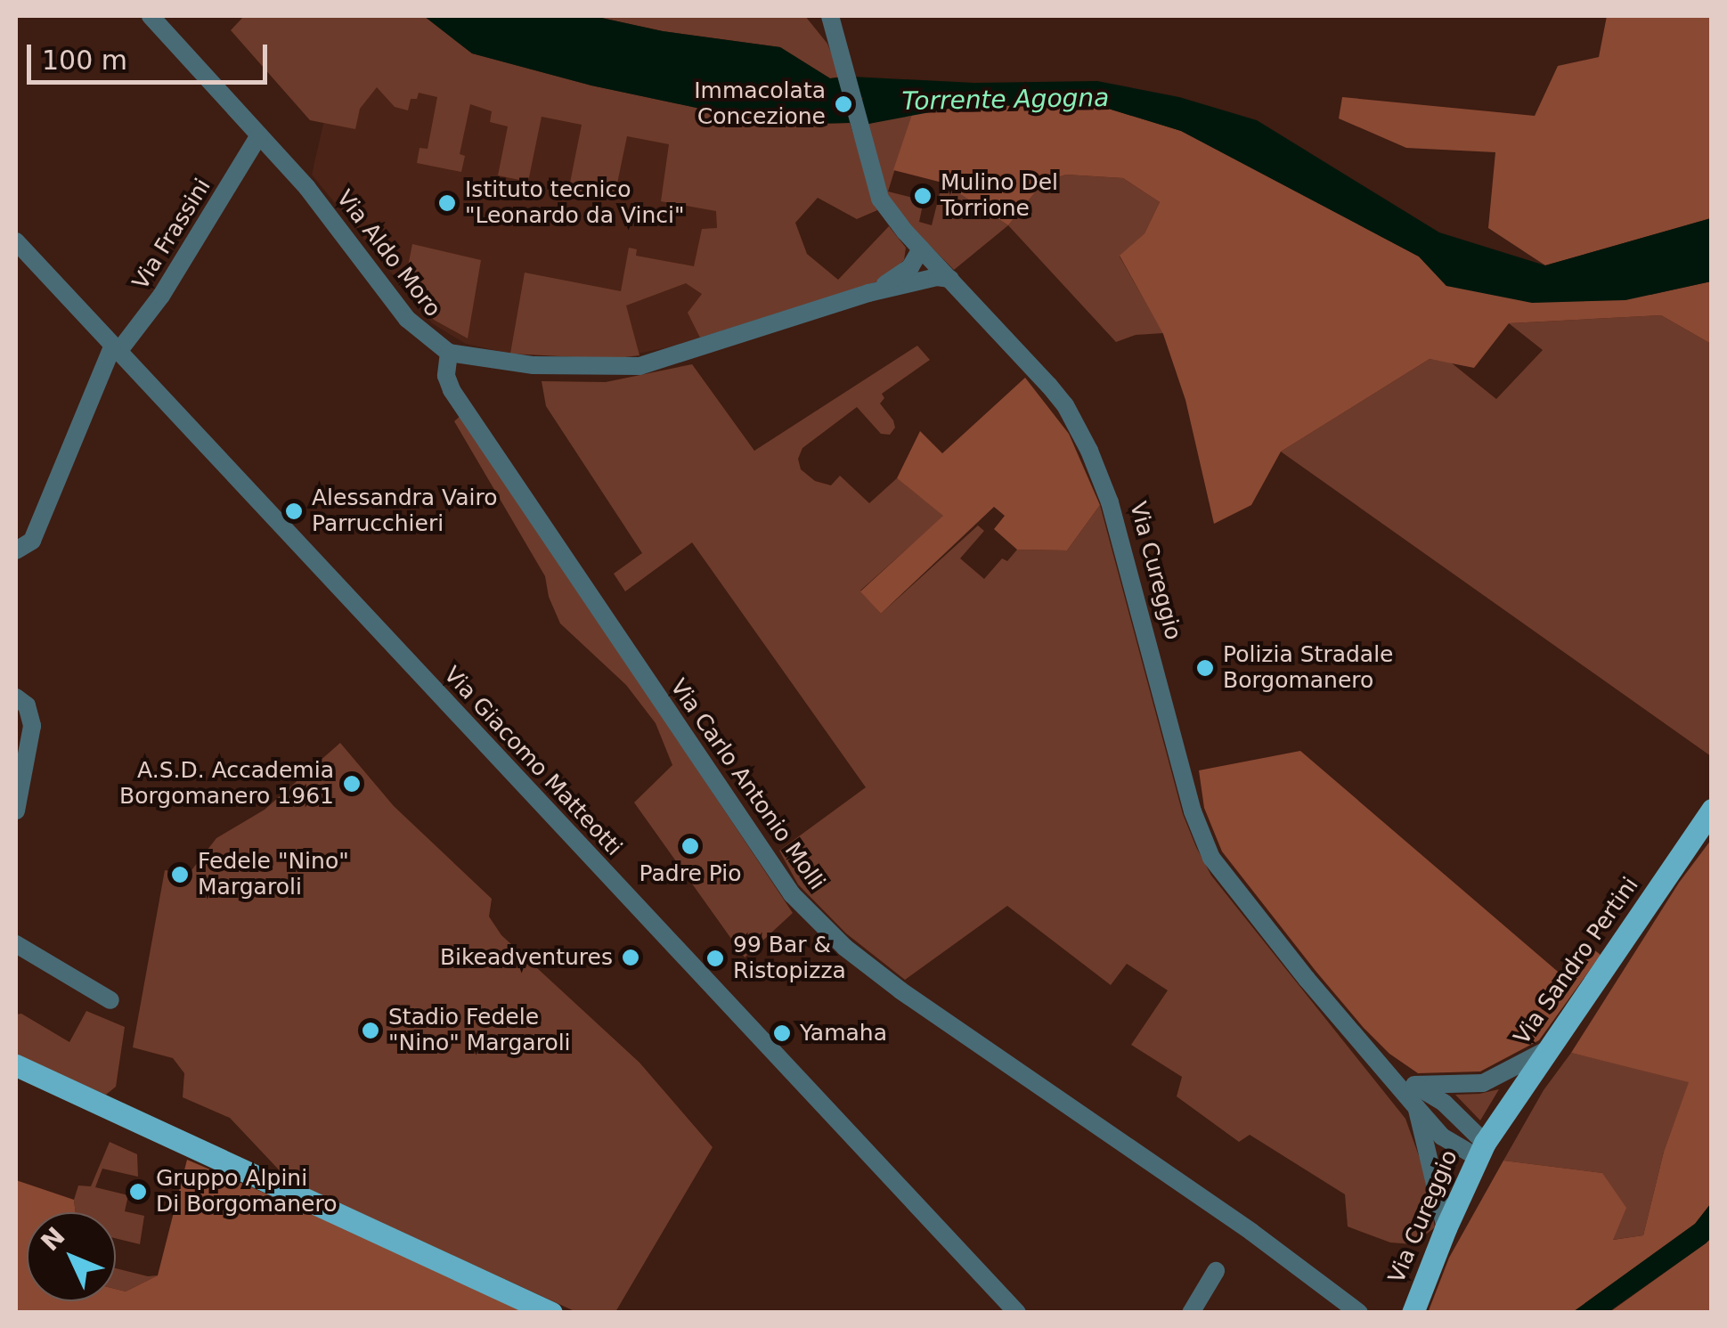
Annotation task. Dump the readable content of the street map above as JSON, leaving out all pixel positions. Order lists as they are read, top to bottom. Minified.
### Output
{"streets":{"main road":["Via Cureggio","Via Sandro Pertini"],"street":["Via Frassini","Via Aldo Moro","Via Giacomo Matteotti","Via Carlo Antonio Molli"]},"crossings":[["Via Frassini","Via Aldo Moro"],["Via Frassini","Via Giacomo Matteotti"],["Via Aldo Moro","Via Carlo Antonio Molli"],["Via Cureggio","Via Sandro Pertini"]],"water":["Torrente Agogna"],"places":["Immacolata Concezione","Mulino Del Torrione","Istituto tecnico \"Leonardo da Vinci\"","Alessandra Vairo Parrucchieri","Polizia Stradale Borgomanero","A.S.D. Accademia Borgomanero 1961","Padre Pio","Fedele \"Nino\" Margaroli","Bikeadventures","99 Bar & Ristopizza","Stadio Fedele \"Nino\" Margaroli","Yamaha","Gruppo Alpini Di Borgomanero"],"scale_bar":"100 m","north":"top left"}
